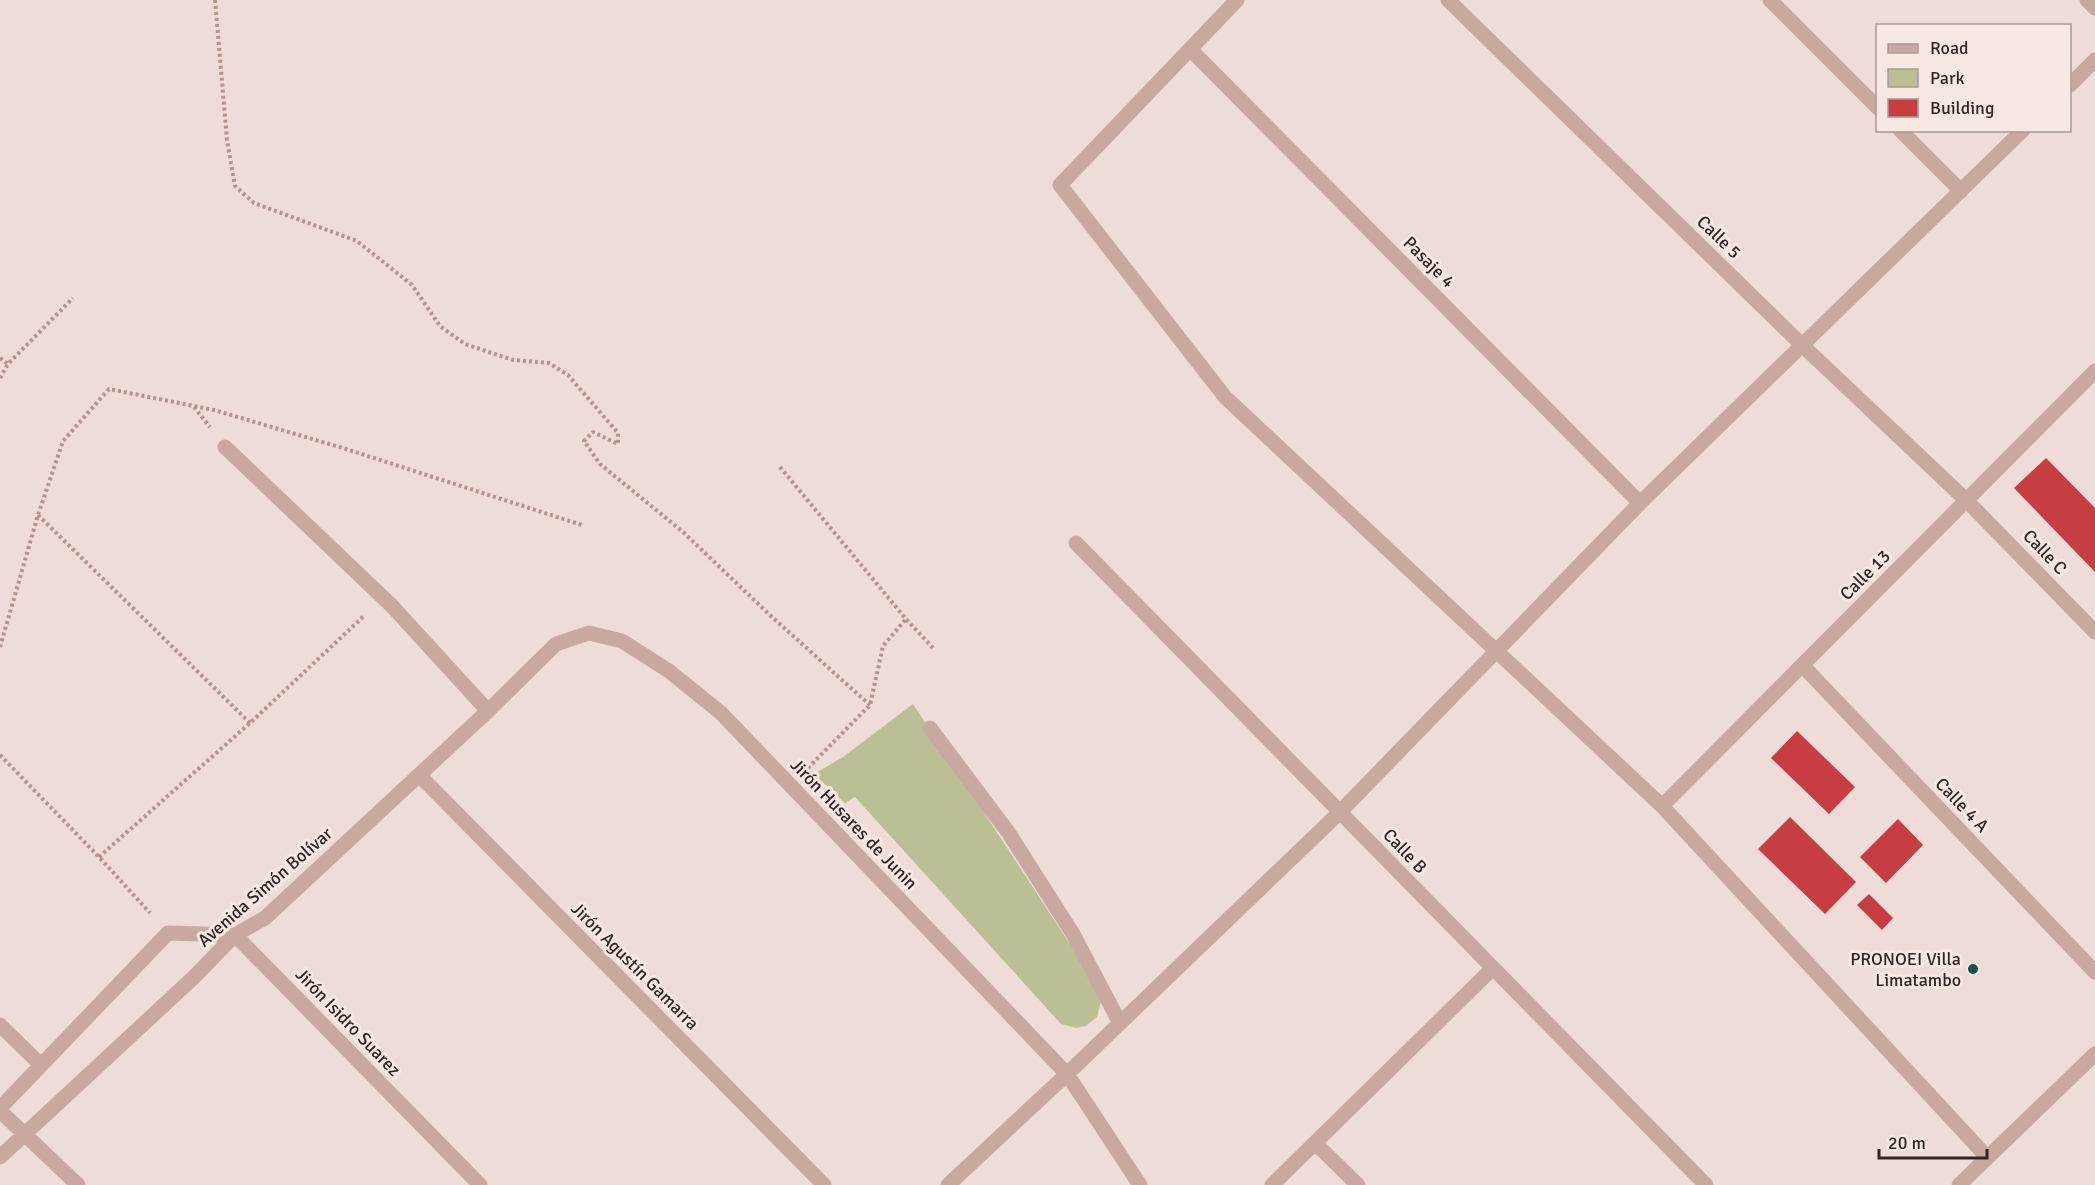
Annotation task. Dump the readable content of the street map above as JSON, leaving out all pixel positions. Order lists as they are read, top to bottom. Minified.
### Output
{"streets":{"street":["Calle 5","Pasaje 4","Calle C","Calle 13","Calle 4 A","Jirón Husares de Junin","Calle B","Avenida Simón Bolívar","Jirón Agustín Gamarra","Jirón Isidro Suarez"]},"crossings":[["Calle 5","Calle C"],["Calle 5","Calle 13"],["Calle C","Calle 13"],["Calle 13","Calle 4 A"],["Jirón Husares de Junin","Avenida Simón Bolívar"],["Avenida Simón Bolívar","Jirón Agustín Gamarra"],["Avenida Simón Bolívar","Jirón Isidro Suarez"]],"places":["PRONOEI Villa Limatambo"],"legend":["Road","Park","Building"],"scale_bar":"20 m"}
